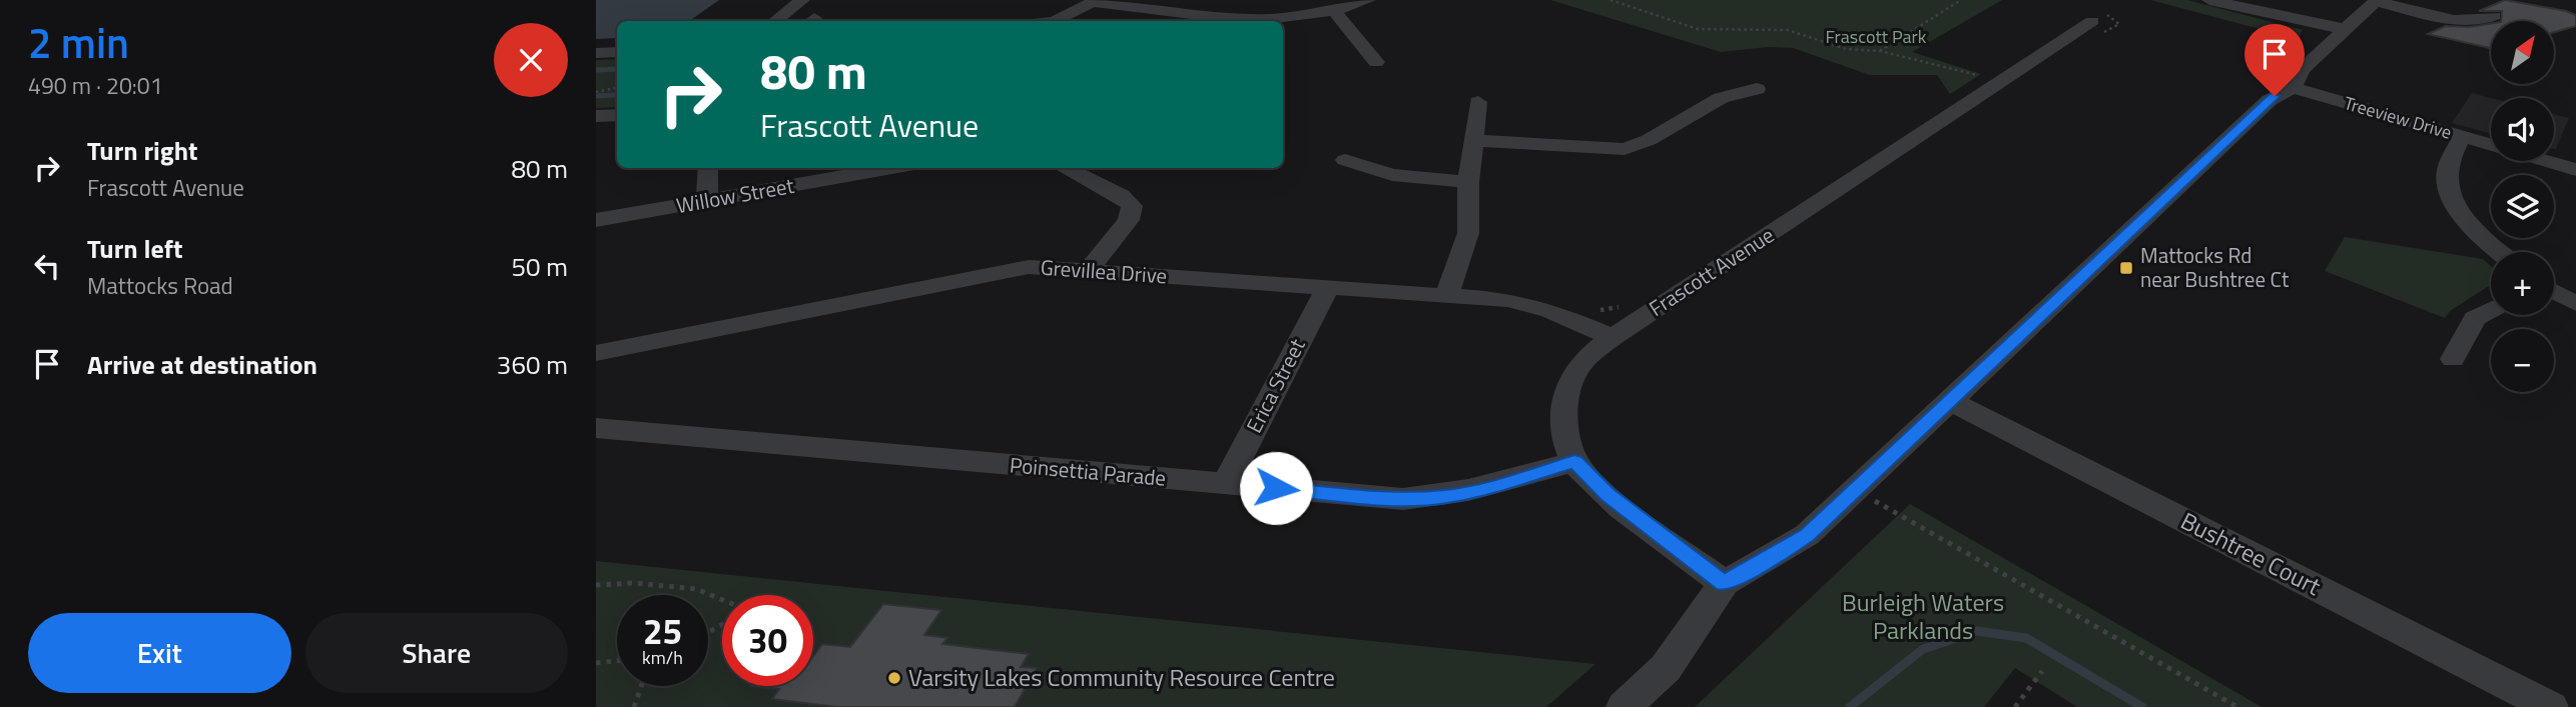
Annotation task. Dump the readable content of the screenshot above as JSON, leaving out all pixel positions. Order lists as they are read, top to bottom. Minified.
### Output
{"streets":{"street":["Treeview Drive","Willow Street","Grevillea Drive","Frascott Avenue","Erica Street","Poinsettia Parade","Bushtree Court"]},"crossings":[["Grevillea Drive","Frascott Avenue"],["Grevillea Drive","Erica Street"],["Frascott Avenue","Poinsettia Parade"],["Erica Street","Poinsettia Parade"]],"parks":["Frascott Park","Burleigh Waters Parklands"],"places":{"transit":["Mattocks Rd near Bushtree Ct"],"other":["Varsity Lakes Community Resource Centre"]},"north":"top right","page":{"heading":["2 min","490 m · 20:01"],"map_buttons":["+","−"],"turn":["80 m","Frascott Avenue"],"list":[{"name":"Turn right","note":"Frascott Avenue","value":"80 m"},{"name":"Turn left","note":"Mattocks Road","value":"50 m"},{"name":"Arrive at destination","value":"360 m"}],"speed":"25 km/h","limit":"30","buttons":["Exit","Share"]}}
